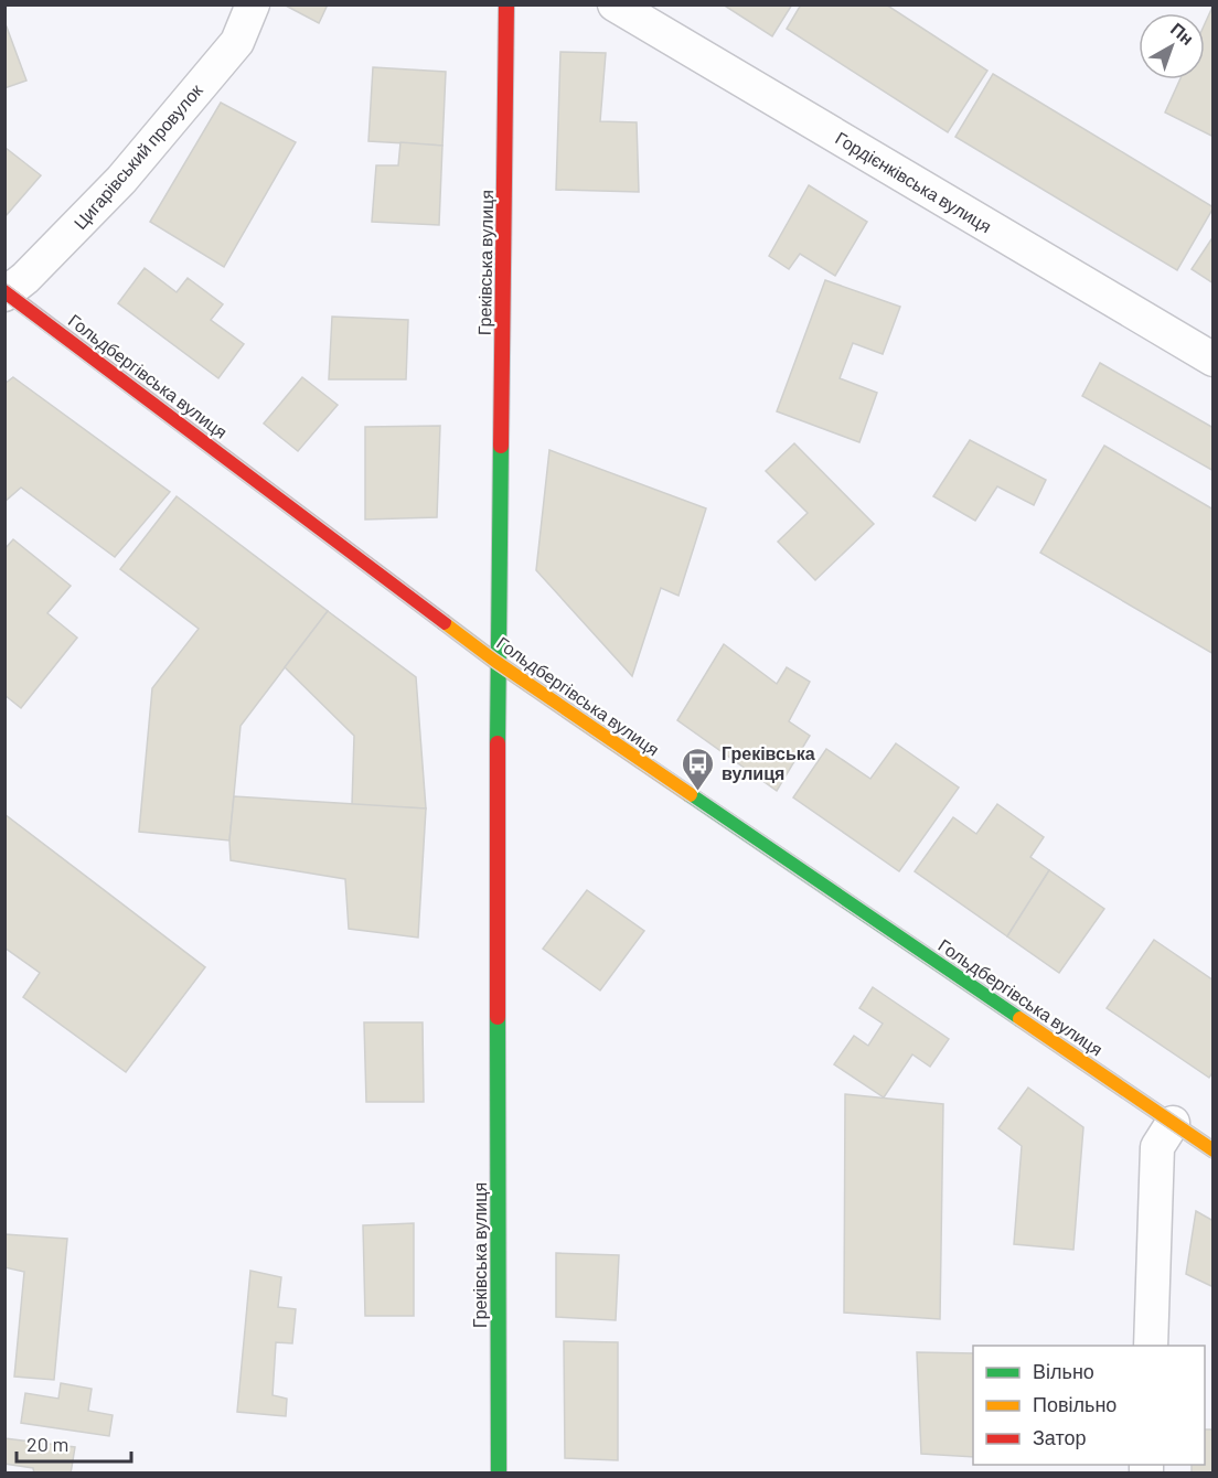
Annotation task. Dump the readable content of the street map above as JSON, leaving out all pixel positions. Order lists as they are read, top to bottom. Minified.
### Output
{"streets":{"main road":["Греківська вулиця","Гольдбергівська вулиця"],"street":["Цигарівський провулок","Гордієнківська вулиця"]},"crossings":[["Цигарівський провулок","Гольдбергівська вулиця"],["Греківська вулиця","Гольдбергівська вулиця"]],"places":{"bus stop":["Греківська вулиця"]},"legend":["Вільно","Повільно","Затор"],"scale_bar":"20 m","north":"top right"}
